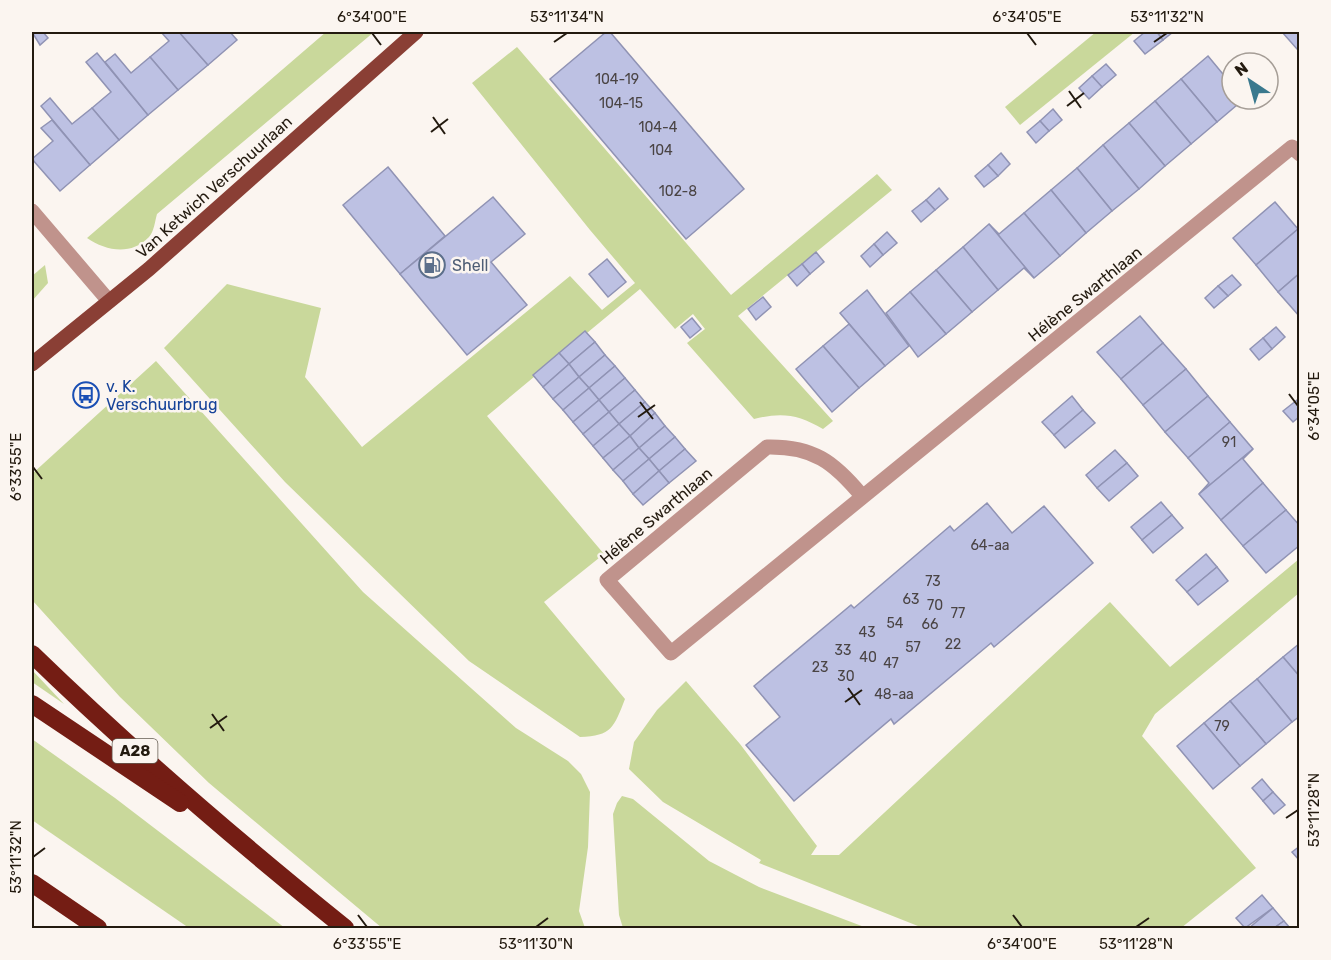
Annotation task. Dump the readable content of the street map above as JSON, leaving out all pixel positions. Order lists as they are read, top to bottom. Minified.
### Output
{"streets":{"highway":["A28"],"main road":["Van Ketwich Verschuurlaan"],"street":["Hélène Swarthlaan"]},"places":{"fuel station":["Shell"],"bus stop":["v. K. Verschuurbrug"]},"house_numbers":["104-19","104-15","104-4","104","102-8","91","64-aa","73","63","70","77","54","66","43","22","57","33","40","47","23","30","48-aa","79"],"north":"top left","coordinates":["6°34'00\"E","53°11'34\"N","6°34'05\"E","53°11'32\"N","6°33'55\"E","53°11'28\"N","53°11'30\"N"]}
